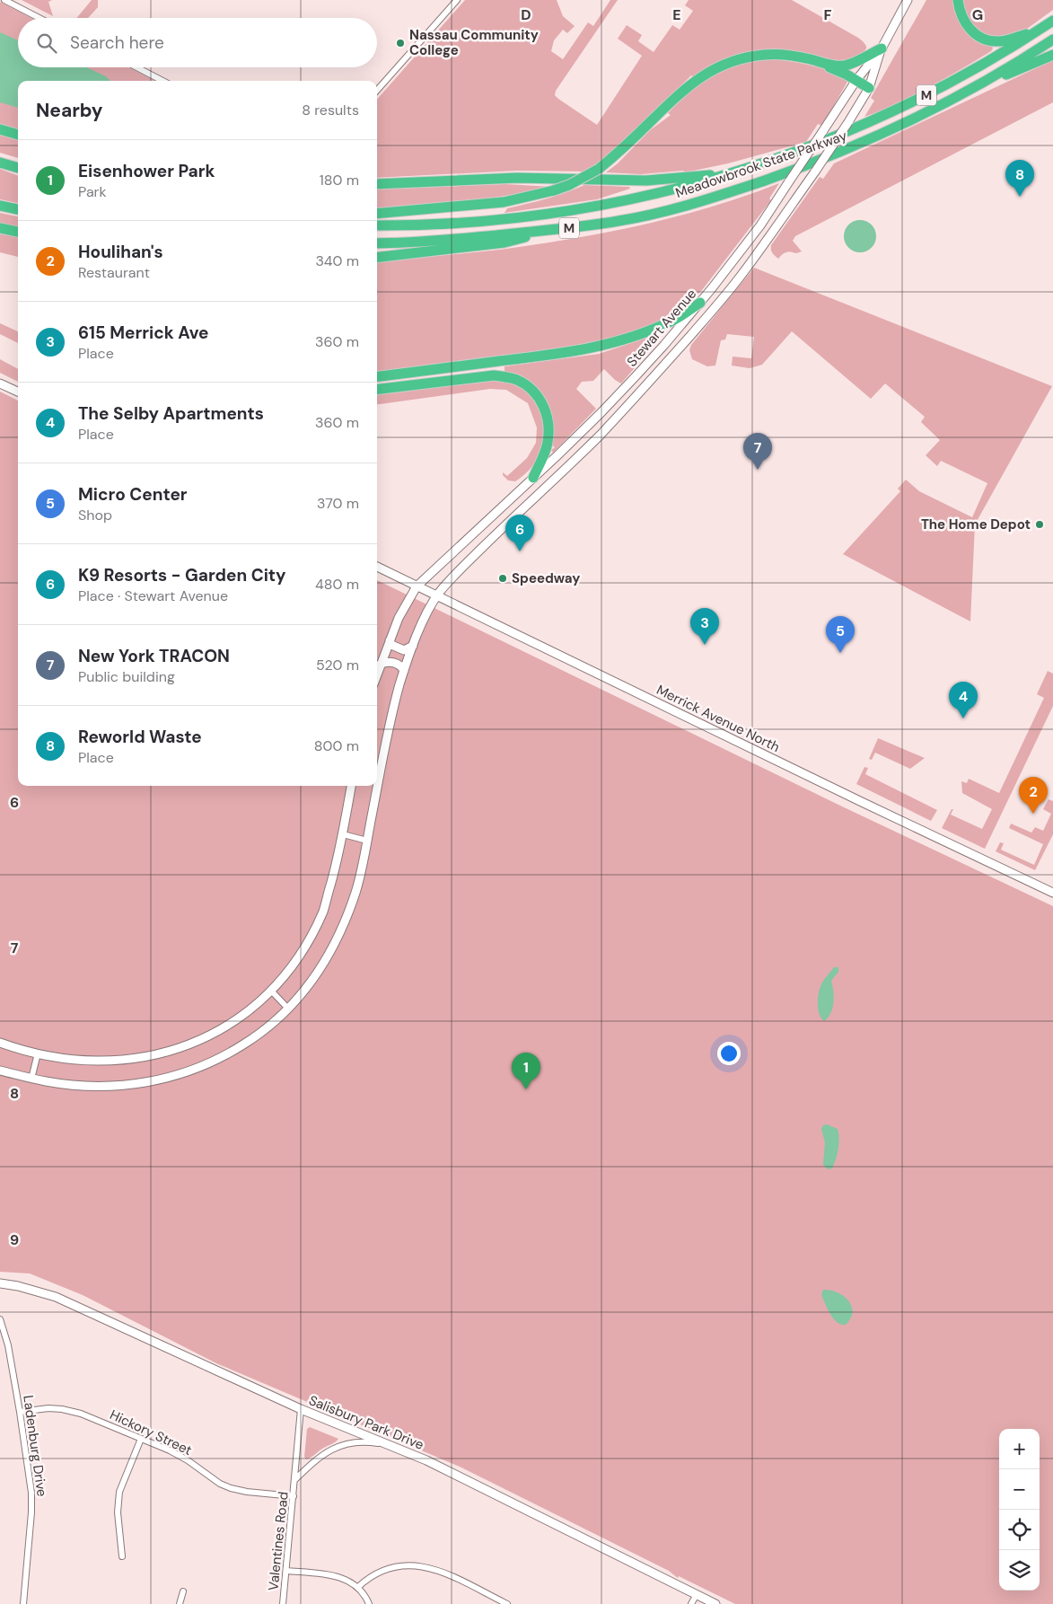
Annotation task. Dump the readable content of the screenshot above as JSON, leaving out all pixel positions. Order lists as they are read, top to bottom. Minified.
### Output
{"streets":{"highway":["M","Meadowbrook State Parkway"],"main road":["Stewart Avenue","Merrick Avenue North","Salisbury Park Drive"],"street":["Hickory Street","Ladenburg Drive","Valentines Road"]},"crossings":[["Meadowbrook State Parkway","Stewart Avenue"],["Stewart Avenue","Merrick Avenue North"],["Salisbury Park Drive","Valentines Road"],["Hickory Street","Ladenburg Drive"],["Hickory Street","Valentines Road"]],"places":["Nassau Community College","The Home Depot","Speedway"],"page":{"search":"Search here","heading":["Nearby","8 results"],"list":[{"mark":"1","name":"Eisenhower Park","note":"Park","value":"180 m"},{"mark":"2","name":"Houlihan's","note":"Restaurant","value":"340 m"},{"mark":"3","name":"615 Merrick Ave","note":"Place","value":"360 m"},{"mark":"4","name":"The Selby Apartments","note":"Place","value":"360 m"},{"mark":"5","name":"Micro Center","note":"Shop","value":"370 m"},{"mark":"6","name":"K9 Resorts - Garden City","note":"Place · Stewart Avenue","value":"480 m"},{"mark":"7","name":"New York TRACON","note":"Public building","value":"520 m"},{"mark":"8","name":"Reworld Waste","note":"Place","value":"800 m"}],"pins":["8","7","6","3","5","4","2","1"],"map_buttons":["+","−"]},"grid":{"columns":["D","E","F","G"],"rows":["6","7","8","9"]}}
